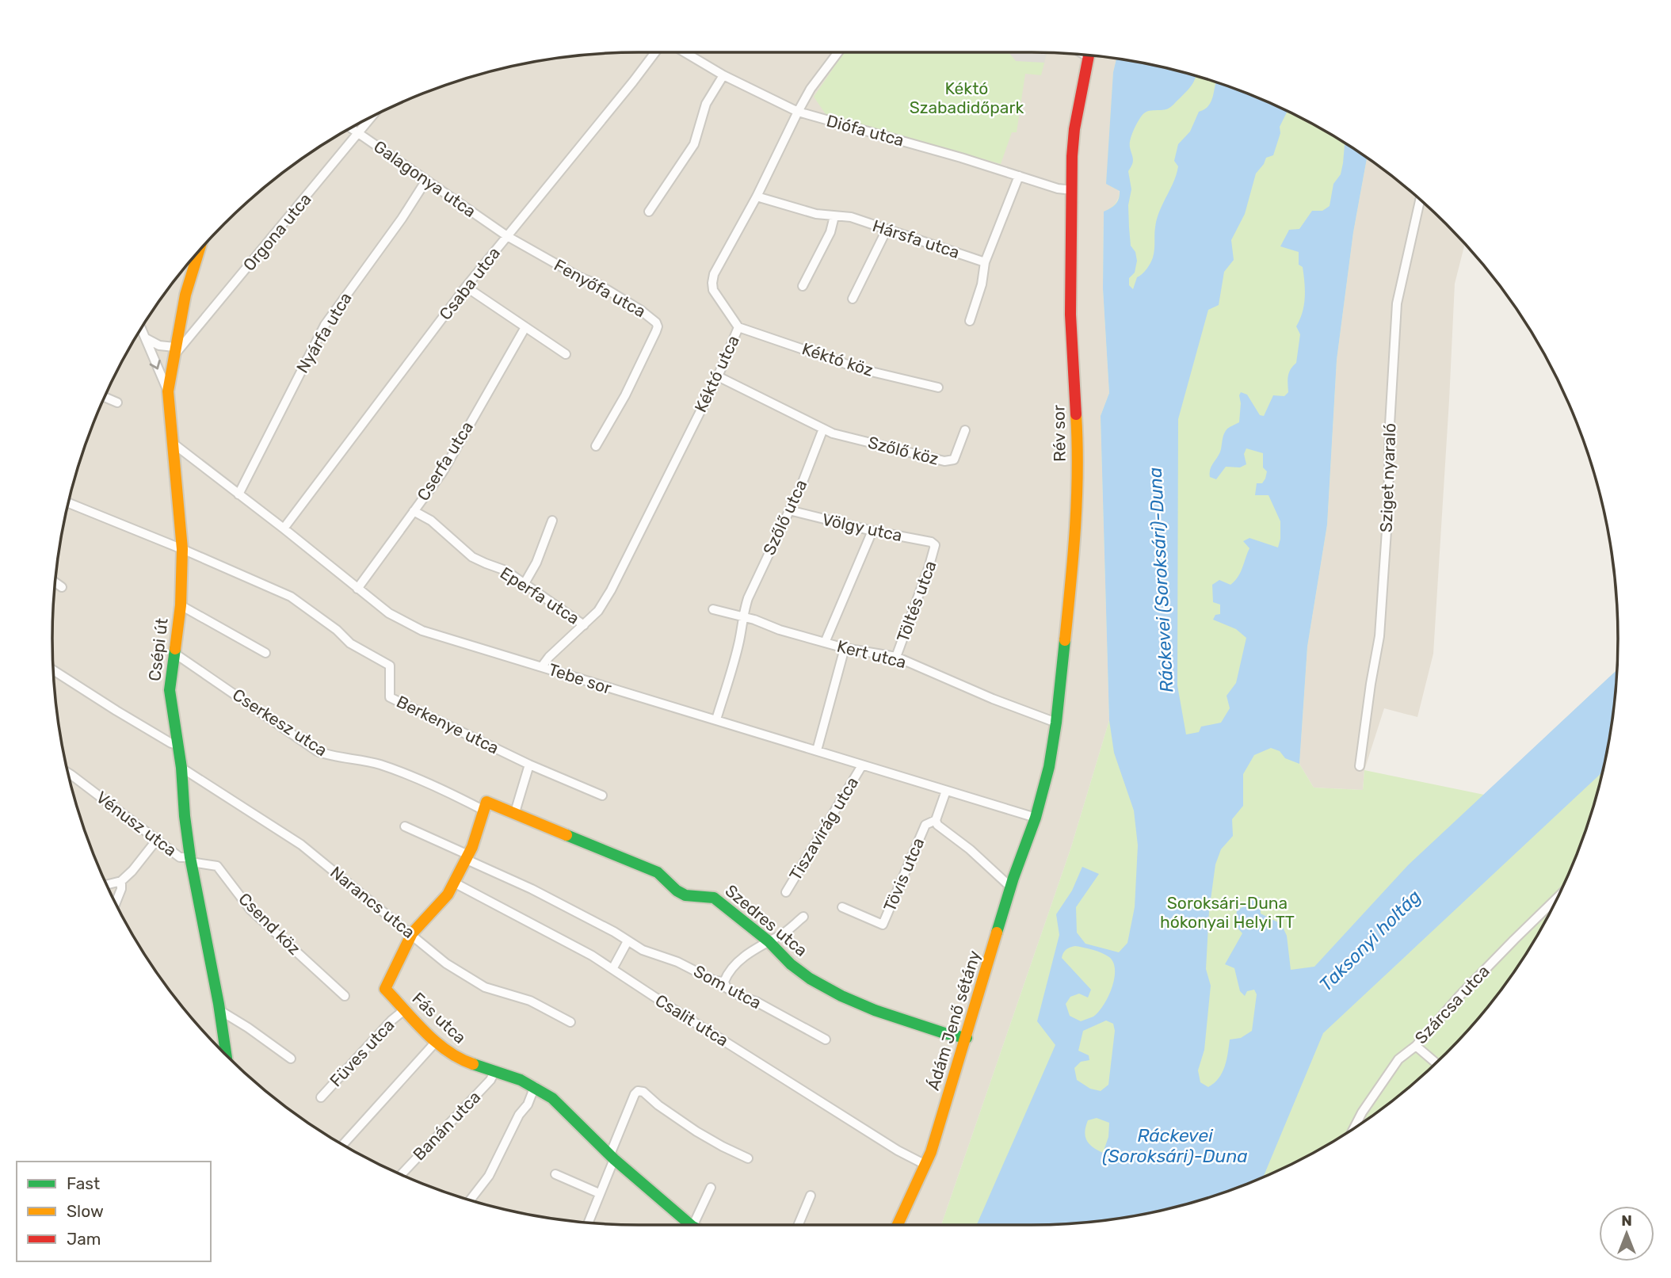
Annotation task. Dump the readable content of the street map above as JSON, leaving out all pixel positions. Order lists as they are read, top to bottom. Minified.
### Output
{"streets":{"street":["Diófa utca","Galagonya utca","Orgona utca","Hársfa utca","Csaba utca","Fenyőfa utca","Nyárfa utca","Kéktó köz","Kéktó utca","Rév sor","Szőlő köz","Cserfa utca","Sziget nyaraló","Szőlő utca","Völgy utca","Eperfa utca","Töltés utca","Csépi út","Kert utca","Tebe sor","Cserkesz utca","Berkenye utca","Vénusz utca","Tiszavirág utca","Tövis utca","Narancs utca","Szedres utca","Csend köz","Som utca","Szárcsa utca","Fás utca","Csalit utca","Ádám Jenő sétány","Füves utca","Banán utca"]},"crossings":[["Diófa utca","Kéktó utca"],["Diófa utca","Rév sor"],["Galagonya utca","Orgona utca"],["Galagonya utca","Csaba utca"],["Galagonya utca","Fenyőfa utca"],["Galagonya utca","Nyárfa utca"],["Orgona utca","Csépi út"],["Hársfa utca","Kéktó utca"],["Csaba utca","Fenyőfa utca"],["Csaba utca","Tebe sor"],["Nyárfa utca","Tebe sor"],["Kéktó köz","Kéktó utca"],["Kéktó utca","Eperfa utca"],["Kéktó utca","Tebe sor"],["Rév sor","Kert utca"],["Rév sor","Tebe sor"],["Rév sor","Ádám Jenő sétány"],["Szőlő köz","Szőlő utca"],["Cserfa utca","Eperfa utca"],["Cserfa utca","Tebe sor"],["Szőlő utca","Völgy utca"],["Szőlő utca","Kert utca"],["Szőlő utca","Tebe sor"],["Völgy utca","Töltés utca"],["Töltés utca","Kert utca"],["Csépi út","Tebe sor"],["Csépi út","Cserkesz utca"],["Csépi út","Berkenye utca"],["Csépi út","Vénusz utca"],["Csépi út","Narancs utca"],["Csépi út","Csend köz"],["Tebe sor","Tiszavirág utca"],["Tebe sor","Tövis utca"],["Tebe sor","Ádám Jenő sétány"],["Cserkesz utca","Szedres utca"],["Cserkesz utca","Fás utca"],["Vénusz utca","Csend köz"],["Tövis utca","Ádám Jenő sétány"],["Narancs utca","Fás utca"],["Szedres utca","Fás utca"],["Szedres utca","Ádám Jenő sétány"],["Som utca","Fás utca"],["Fás utca","Csalit utca"],["Fás utca","Füves utca"],["Fás utca","Banán utca"],["Csalit utca","Ádám Jenő sétány"]],"water":["Ráckevei (Soroksári)-Duna","Taksonyi holtág"],"parks":["Kéktó Szabadidőpark","Soroksári-Duna hókonyai Helyi TT"],"legend":["Fast","Slow","Jam"],"north":"top"}
